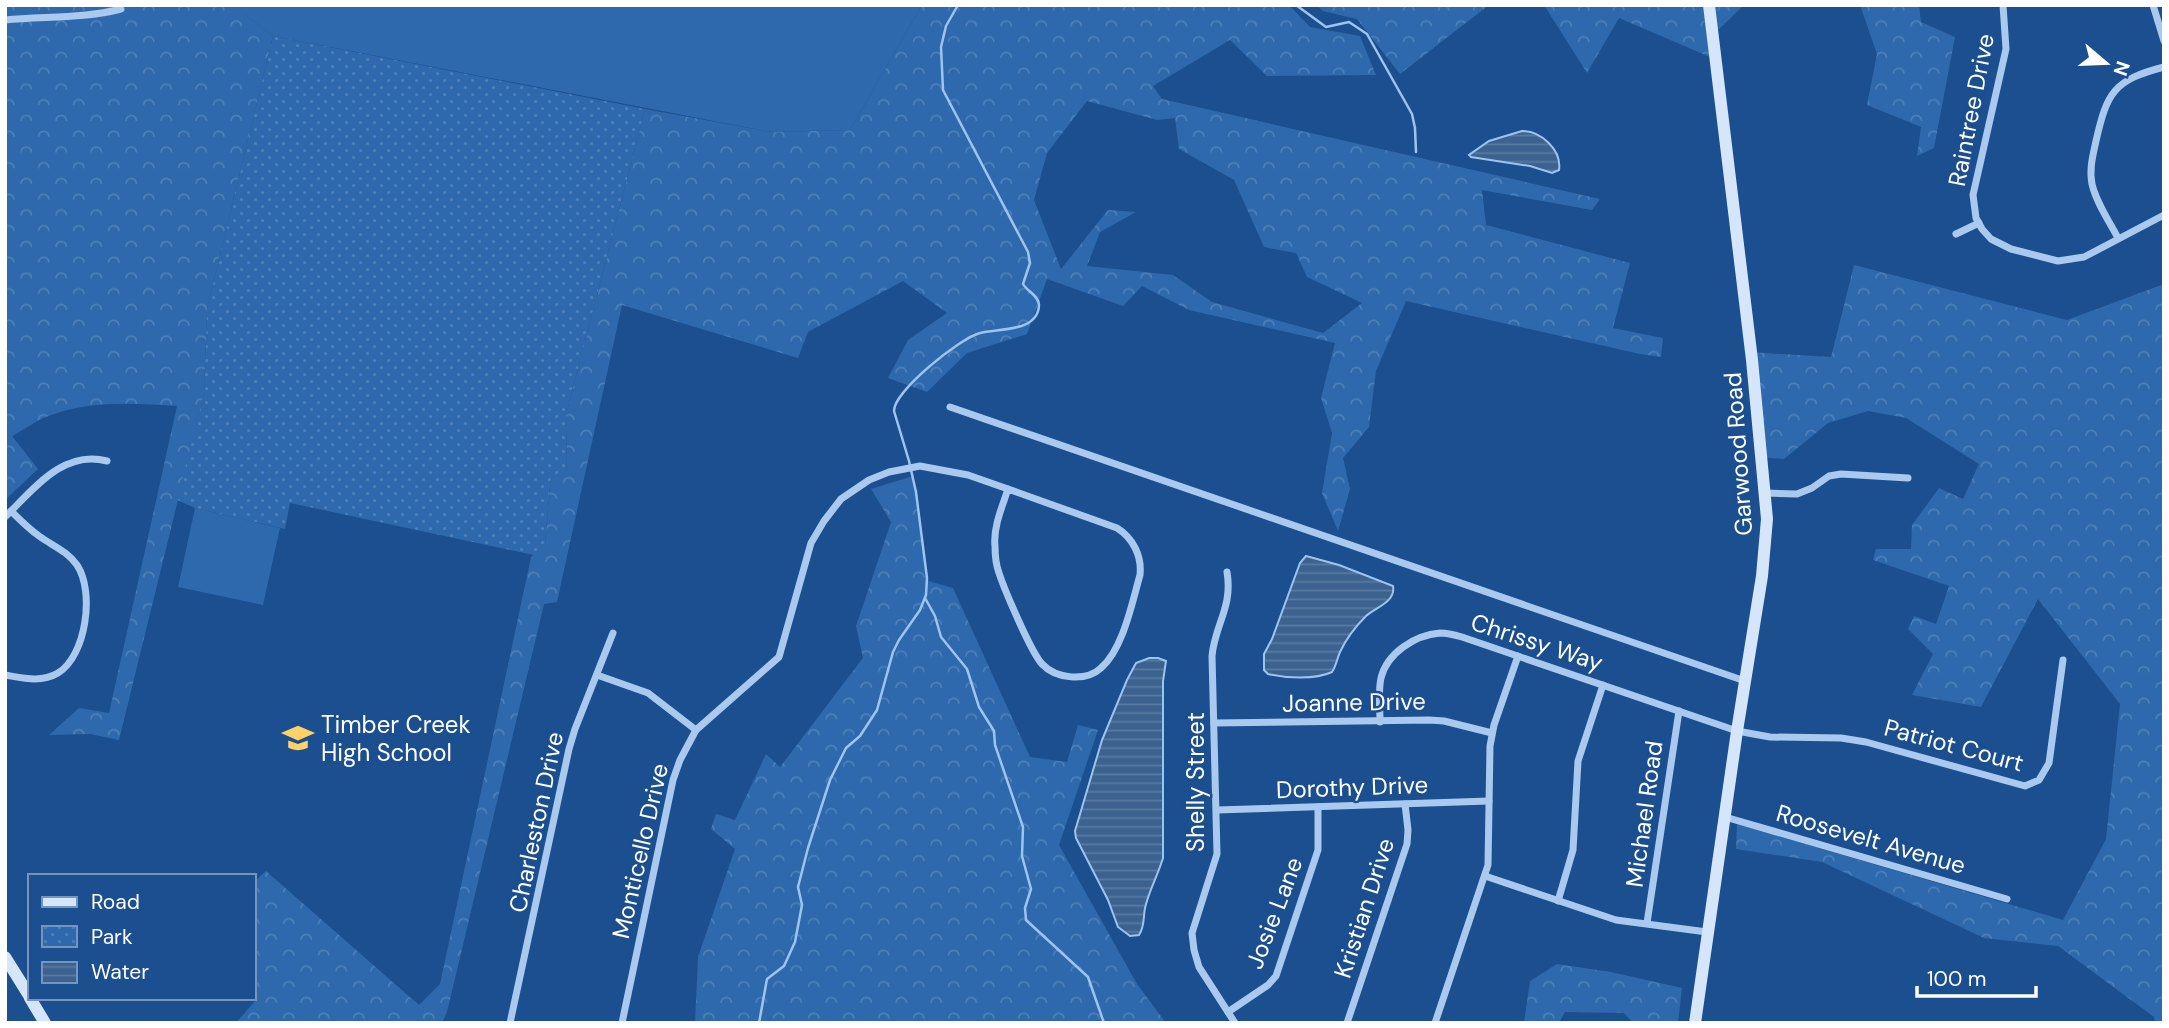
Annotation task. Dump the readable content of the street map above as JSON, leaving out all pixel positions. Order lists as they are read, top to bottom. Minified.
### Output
{"streets":{"street":["Raintree Drive","Garwood Road","Chrissy Way","Joanne Drive","Patriot Court","Shelly Street","Dorothy Drive","Michael Road","Charleston Drive","Roosevelt Avenue","Monticello Drive","Kristian Drive","Josie Lane"]},"crossings":[["Garwood Road","Chrissy Way"],["Garwood Road","Patriot Court"],["Garwood Road","Roosevelt Avenue"],["Chrissy Way","Joanne Drive"],["Chrissy Way","Patriot Court"],["Chrissy Way","Michael Road"],["Joanne Drive","Shelly Street"],["Shelly Street","Dorothy Drive"],["Shelly Street","Josie Lane"],["Dorothy Drive","Kristian Drive"],["Dorothy Drive","Josie Lane"]],"places":{"school or university":["Timber Creek High School"]},"legend":["Road","Park","Water"],"scale_bar":"100 m","north":"right"}
